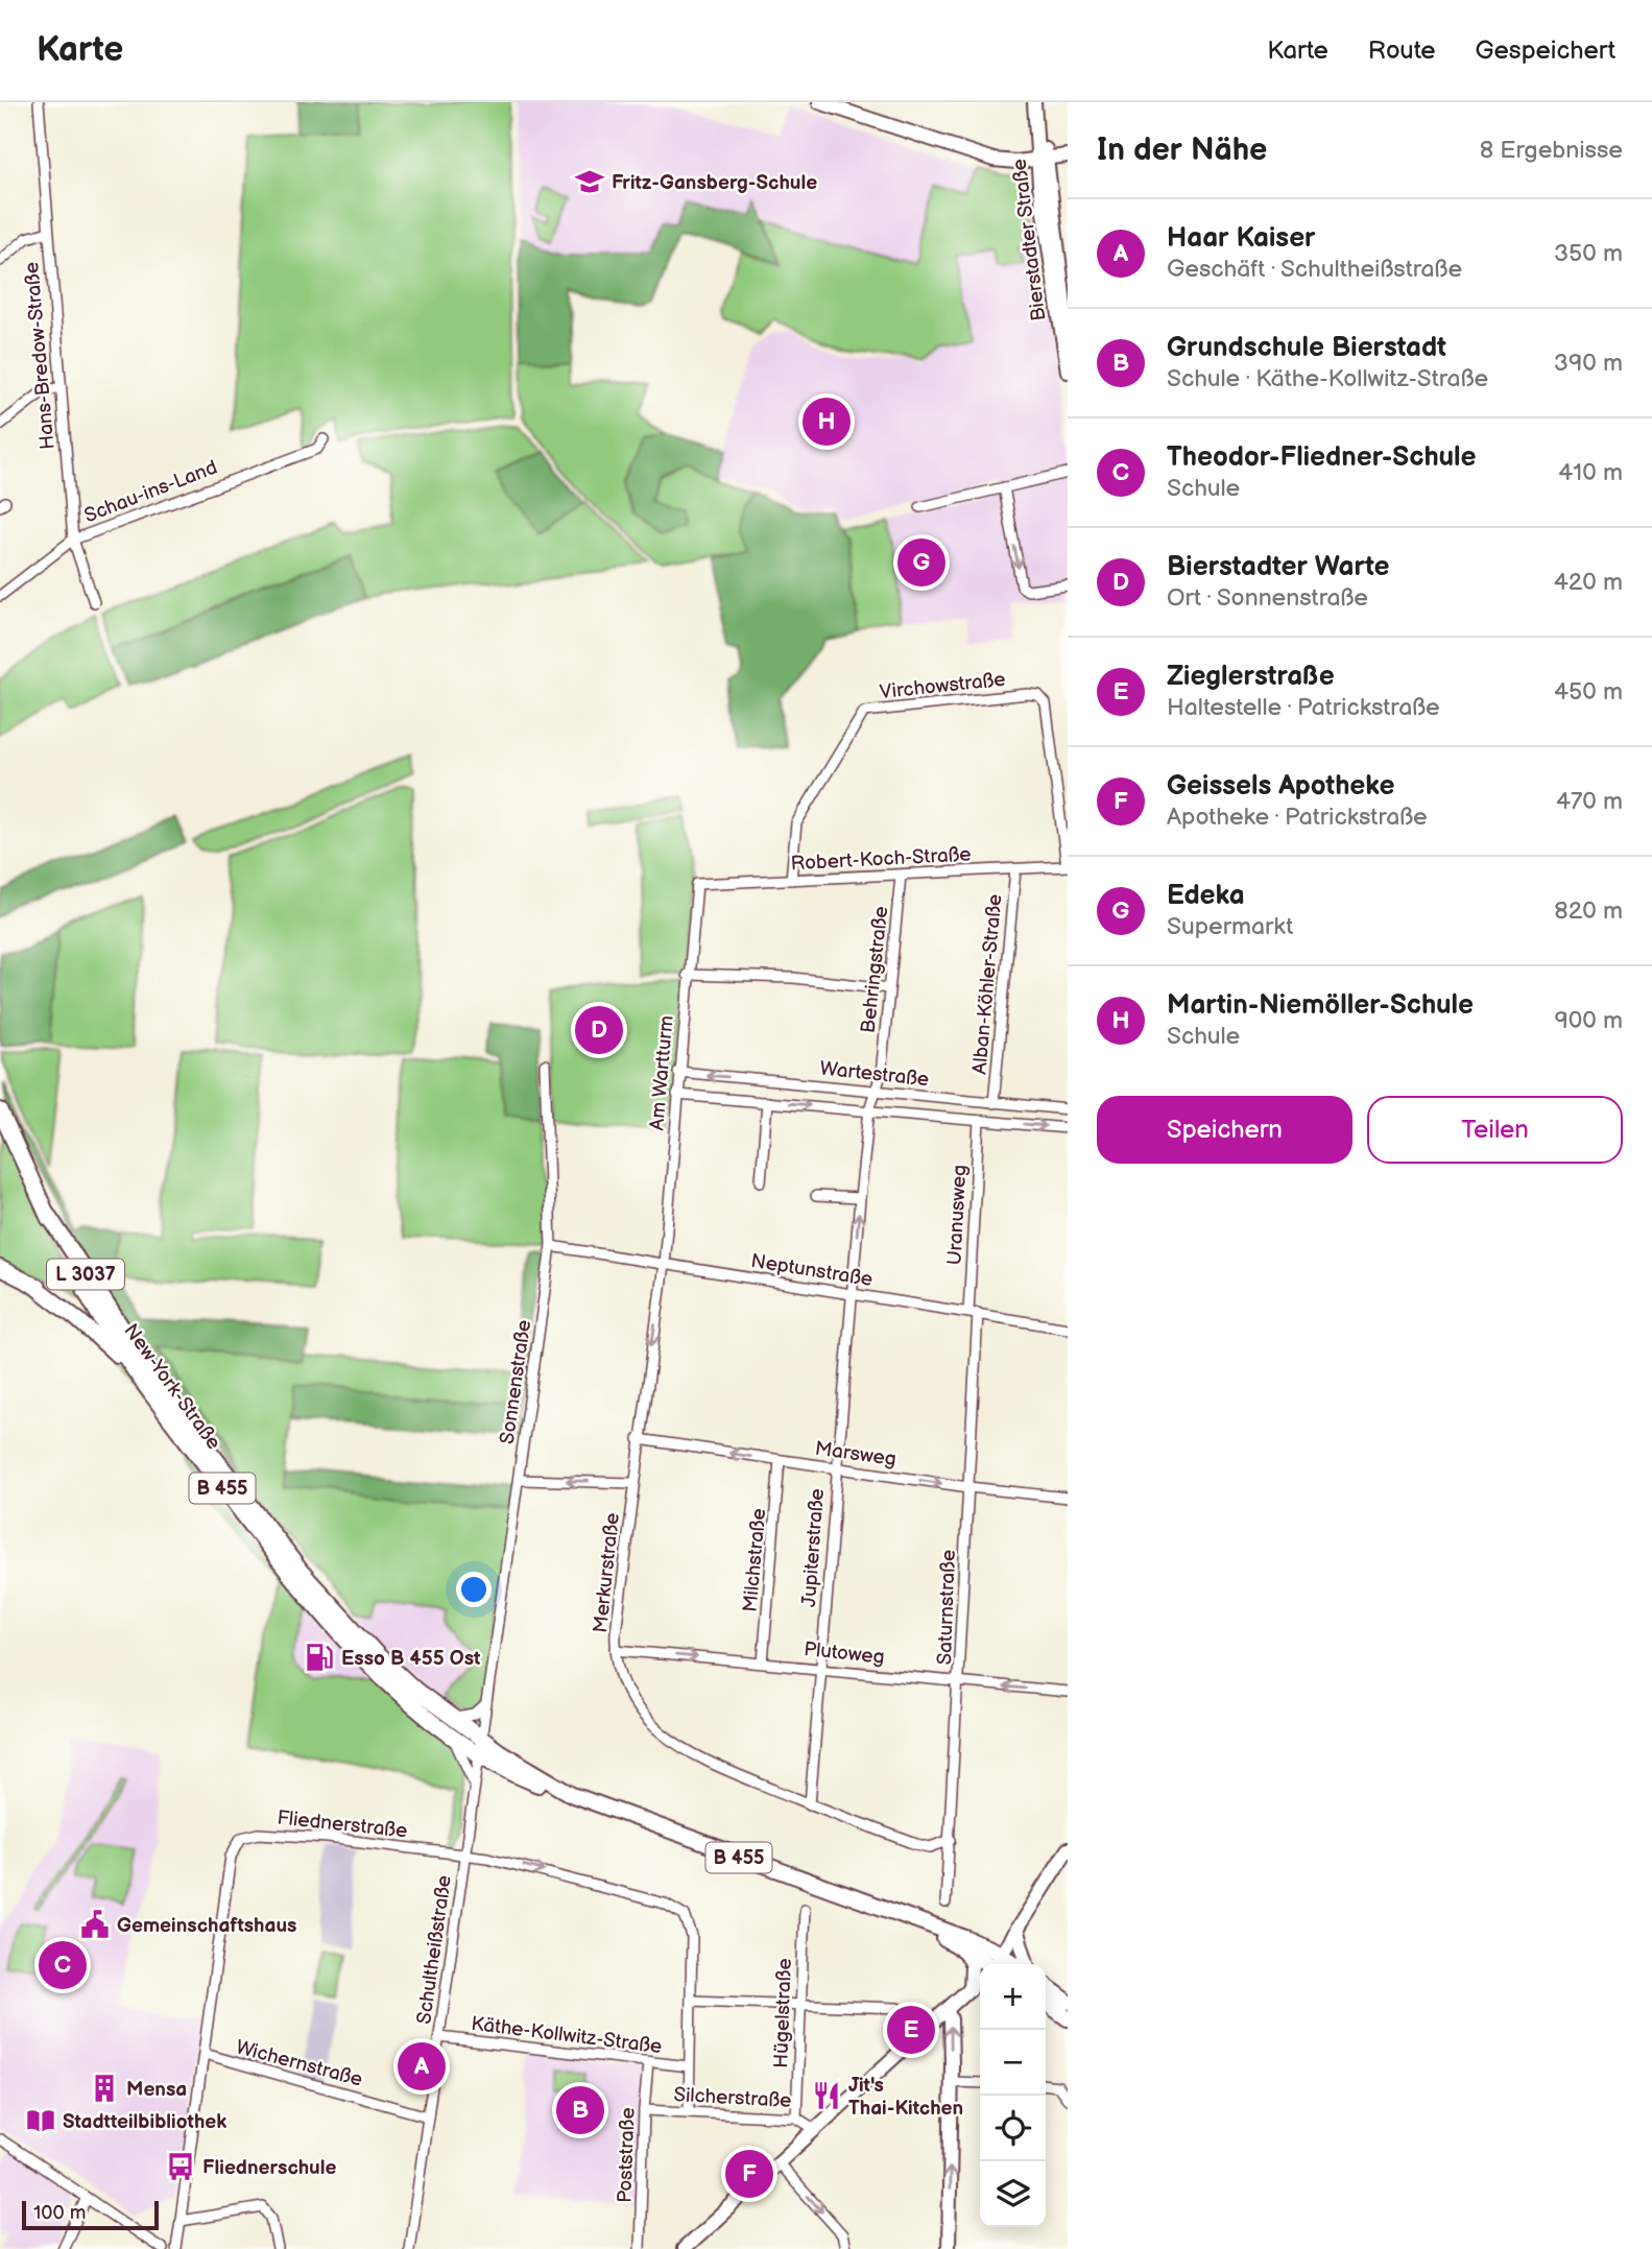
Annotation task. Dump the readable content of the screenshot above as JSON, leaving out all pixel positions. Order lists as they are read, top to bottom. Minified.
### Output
{"streets":{"main road":["Bierstadter Straße","L 3037","New-York-Straße","B 455"],"street":["Hans-Bredow-Straße","Schau-ins-Land","Virchowstraße","Robert-Koch-Straße","Behringstraße","Alban-Köhler-Straße","Am Wartturm","Wartestraße","Uranusweg","Neptunstraße","Sonnenstraße","Marsweg","Jupiterstraße","Milchstraße","Merkurstraße","Saturnstraße","Plutoweg","Fliednerstraße","Schultheißstraße","Hügelstraße","Käthe-Kollwitz-Straße","Wichernstraße","Silcherstraße","Poststraße"]},"crossings":[["Hans-Bredow-Straße","Schau-ins-Land"],["Virchowstraße","Robert-Koch-Straße"],["Robert-Koch-Straße","Behringstraße"],["Robert-Koch-Straße","Alban-Köhler-Straße"],["Robert-Koch-Straße","Am Wartturm"],["Behringstraße","Wartestraße"],["Behringstraße","Jupiterstraße"],["Alban-Köhler-Straße","Wartestraße"],["Am Wartturm","Wartestraße"],["Am Wartturm","Neptunstraße"],["Am Wartturm","Merkurstraße"],["Wartestraße","Uranusweg"],["Uranusweg","Neptunstraße"],["Uranusweg","Saturnstraße"],["Neptunstraße","Sonnenstraße"],["Neptunstraße","Jupiterstraße"],["Neptunstraße","Merkurstraße"],["Neptunstraße","Saturnstraße"],["L 3037","New-York-Straße"],["L 3037","B 455"],["Sonnenstraße","B 455"],["Sonnenstraße","Schultheißstraße"],["New-York-Straße","B 455"],["Marsweg","Jupiterstraße"],["Marsweg","Milchstraße"],["Marsweg","Merkurstraße"],["Marsweg","Saturnstraße"],["B 455","Schultheißstraße"],["Jupiterstraße","Merkurstraße"],["Jupiterstraße","Plutoweg"],["Milchstraße","Plutoweg"],["Merkurstraße","Saturnstraße"],["Merkurstraße","Plutoweg"],["Saturnstraße","Plutoweg"],["Fliednerstraße","Schultheißstraße"],["Fliednerstraße","Wichernstraße"],["Schultheißstraße","Käthe-Kollwitz-Straße"],["Schultheißstraße","Wichernstraße"],["Hügelstraße","Silcherstraße"],["Käthe-Kollwitz-Straße","Poststraße"],["Silcherstraße","Poststraße"]],"places":{"school or university":["Fritz-Gansberg-Schule"],"fuel station":["Esso B 455 Ost"],"public building":["Gemeinschaftshaus"],"building":["Mensa"],"restaurant":["Jit's Thai-Kitchen"],"library":["Stadtteilbibliothek"],"bus stop":["Fliednerschule"]},"scale_bar":"100 m","page":{"header":"Karte","nav":["Karte","Route","Gespeichert"],"heading":["In der Nähe","8 Ergebnisse"],"list":[{"mark":"A","name":"Haar Kaiser","note":"Geschäft · Schultheißstraße","value":"350 m"},{"mark":"B","name":"Grundschule Bierstadt","note":"Schule · Käthe-Kollwitz-Straße","value":"390 m"},{"mark":"C","name":"Theodor-Fliedner-Schule","note":"Schule","value":"410 m"},{"mark":"D","name":"Bierstadter Warte","note":"Ort · Sonnenstraße","value":"420 m"},{"mark":"E","name":"Zieglerstraße","note":"Haltestelle · Patrickstraße","value":"450 m"},{"mark":"F","name":"Geissels Apotheke","note":"Apotheke · Patrickstraße","value":"470 m"},{"mark":"G","name":"Edeka","note":"Supermarkt","value":"820 m"},{"mark":"H","name":"Martin-Niemöller-Schule","note":"Schule","value":"900 m"}],"pins":["H","G","D","C","E","A","B","F"],"buttons":["Speichern","Teilen"],"map_buttons":["+","−"],"scale":"100 m"}}
